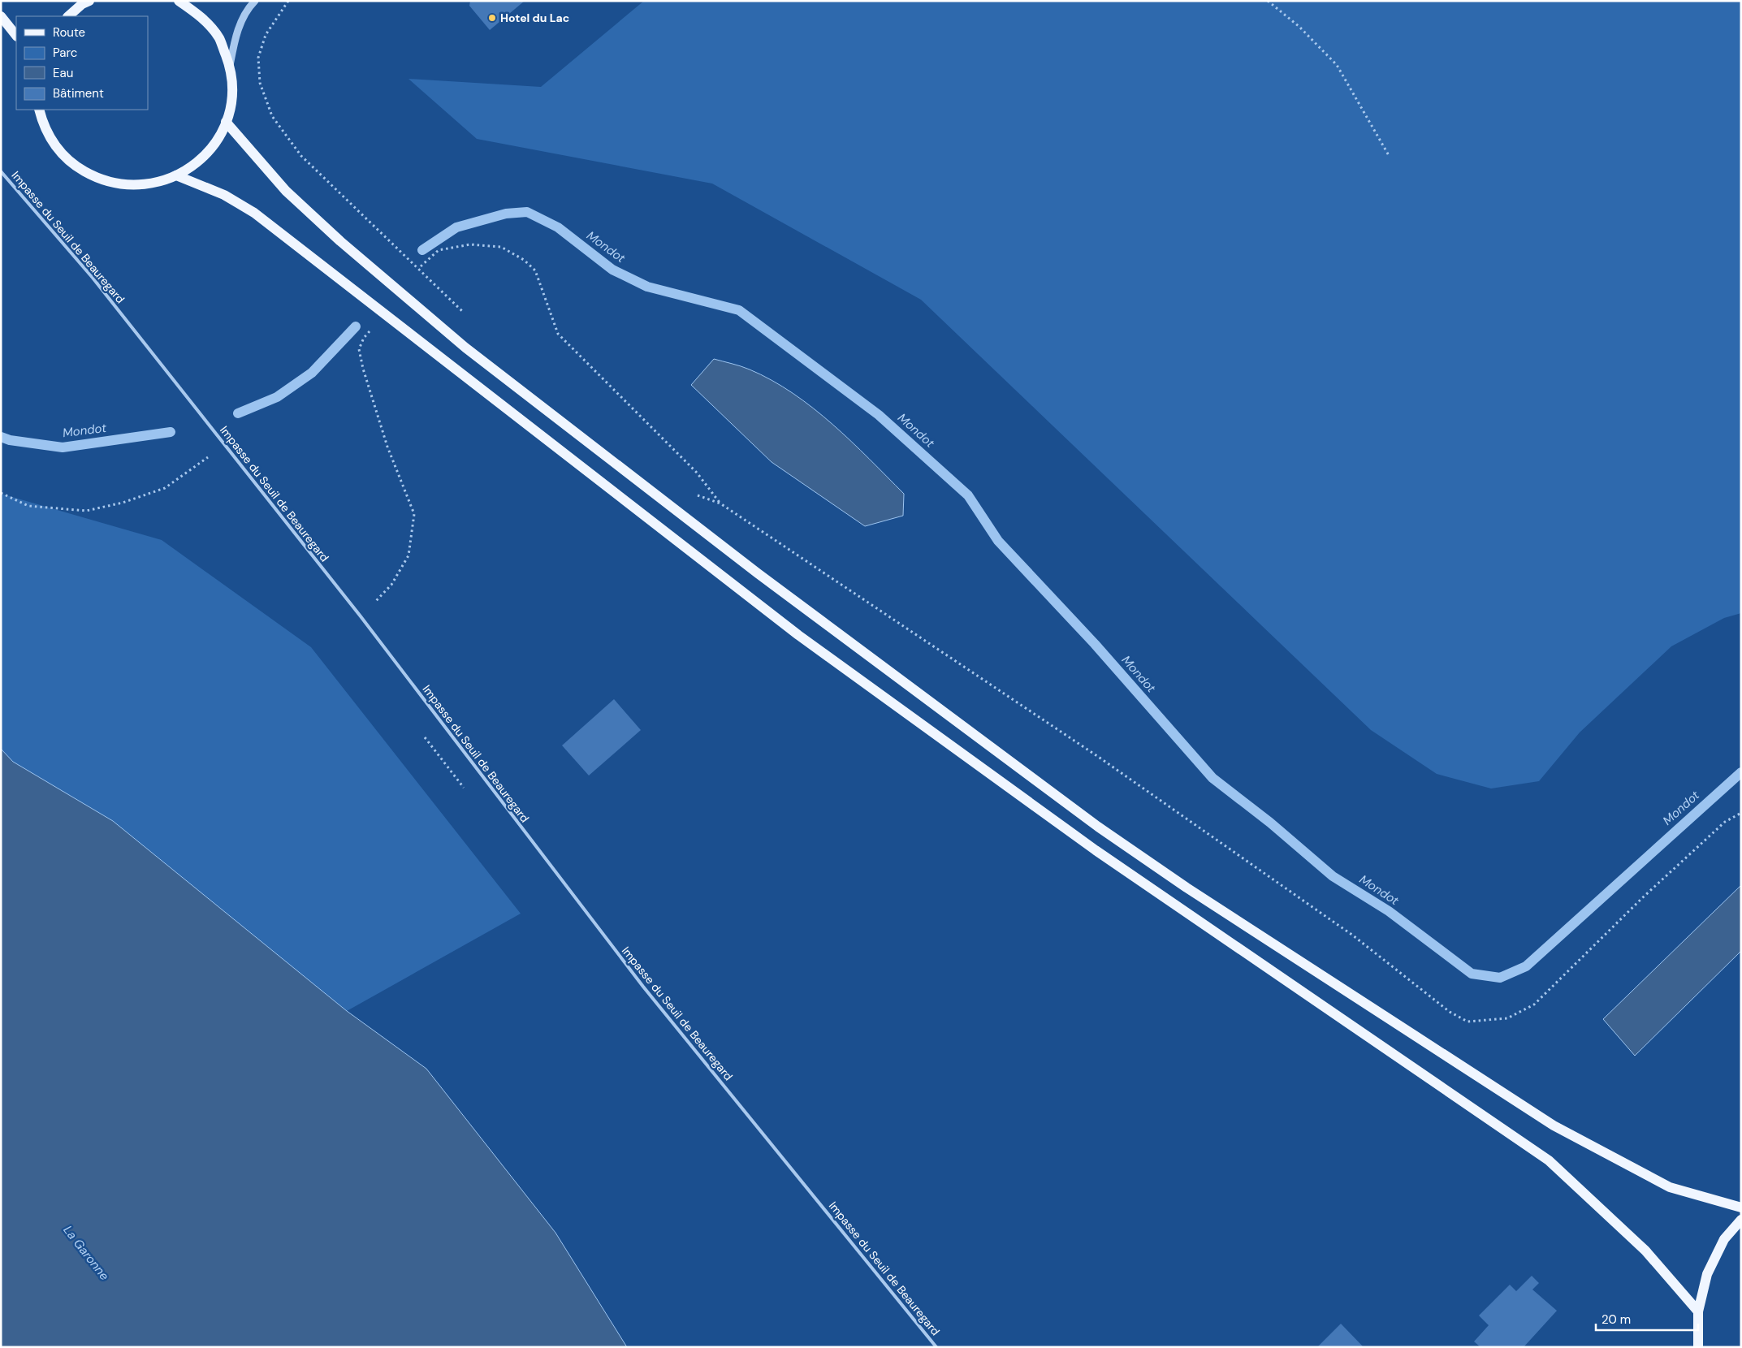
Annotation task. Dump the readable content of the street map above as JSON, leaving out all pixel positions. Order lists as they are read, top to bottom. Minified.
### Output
{"streets":{"lane":["Impasse du Seuil de Beauregard"]},"water":["Mondot","La Garonne"],"places":["Hotel du Lac"],"legend":["Route","Parc","Eau","Bâtiment"],"scale_bar":"20 m"}
